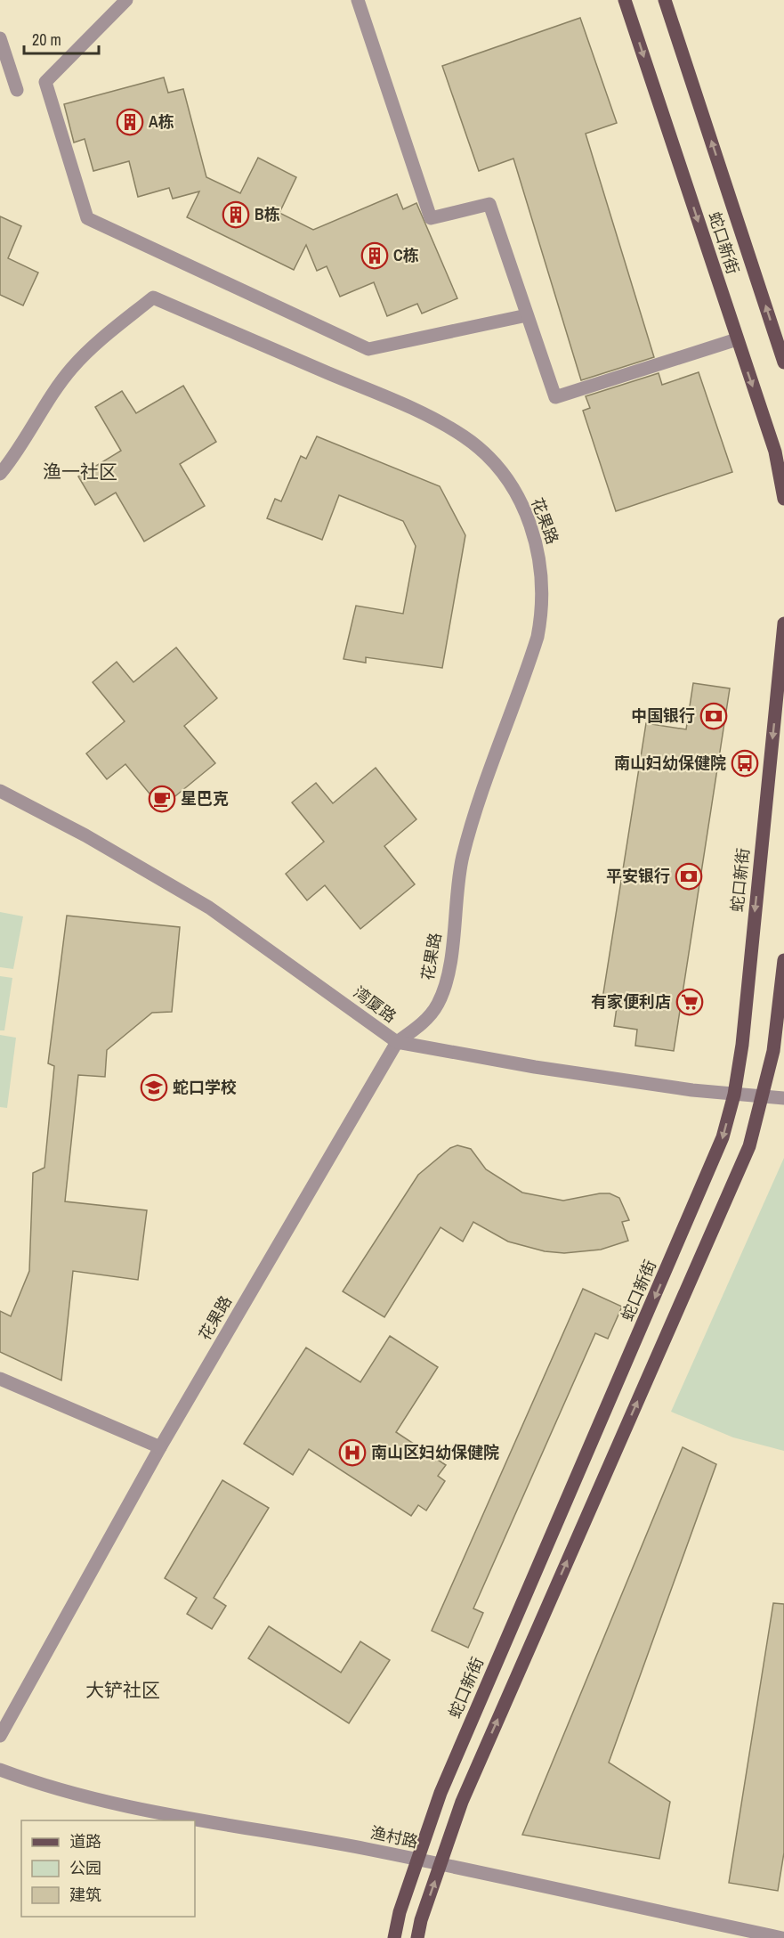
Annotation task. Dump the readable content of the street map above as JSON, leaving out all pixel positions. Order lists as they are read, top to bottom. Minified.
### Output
{"streets":{"main road":["蛇口新街"],"street":["花果路","湾厦路","渔村路"]},"crossings":[["蛇口新街","湾厦路"],["蛇口新街","渔村路"],["花果路","湾厦路"]],"districts":["渔一社区","大铲社区"],"places":{"building":["A栋","B栋","C栋"],"bank":["中国银行","平安银行"],"bus stop":["南山妇幼保健院"],"cafe":["星巴克"],"supermarket":["有家便利店"],"school or university":["蛇口学校"],"hospital":["南山区妇幼保健院"]},"legend":["道路","公园","建筑"],"scale_bar":"20 m"}
